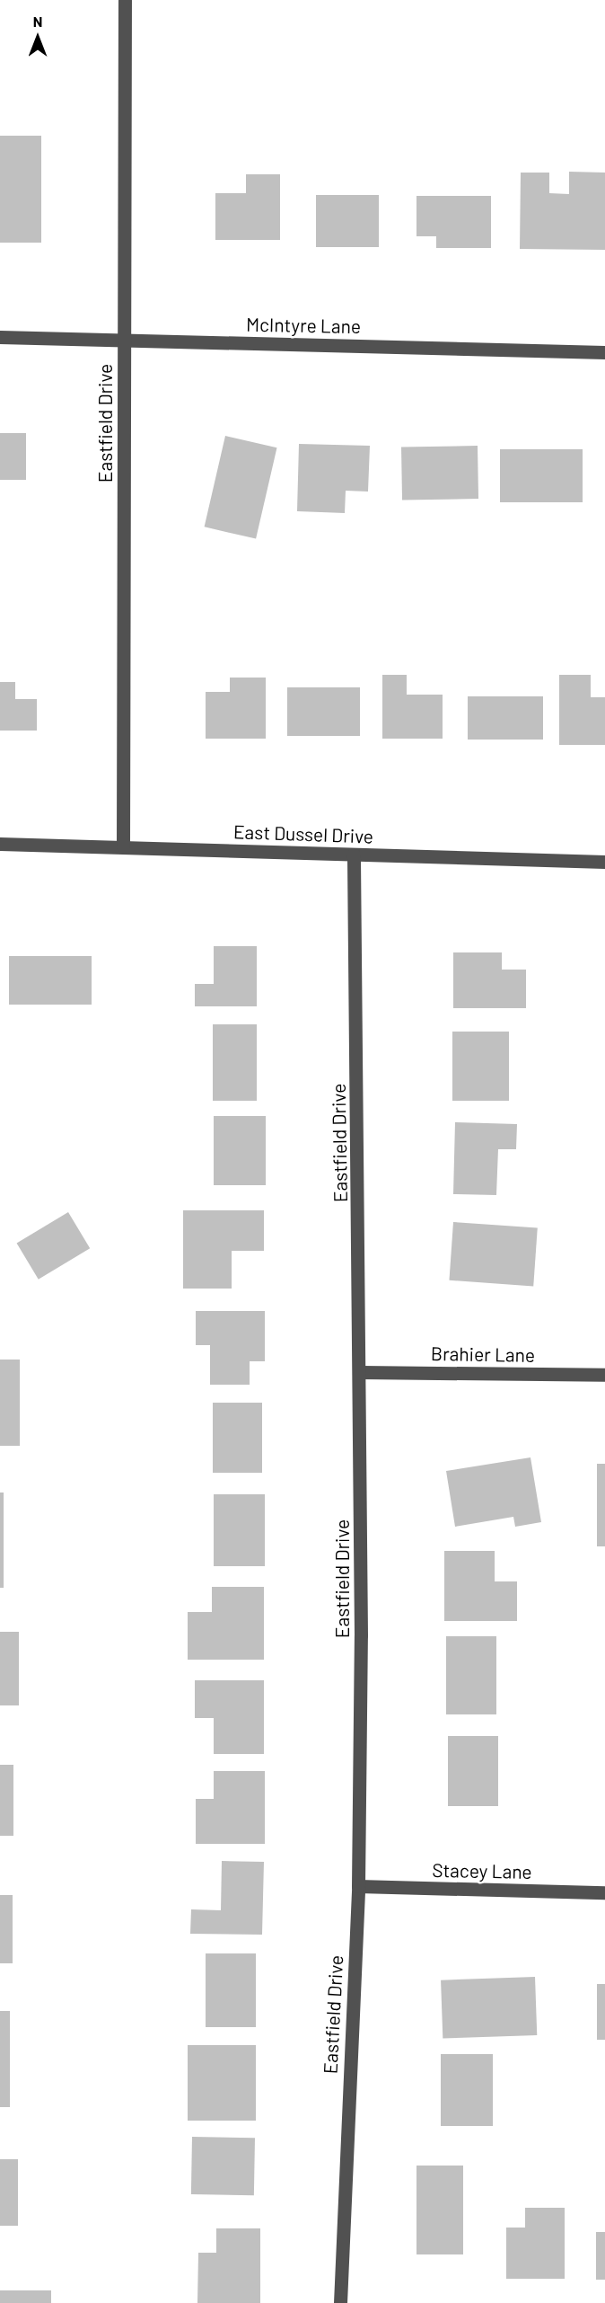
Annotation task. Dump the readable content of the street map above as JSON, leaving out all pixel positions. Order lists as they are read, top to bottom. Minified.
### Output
{"streets":{"street":["McIntyre Lane","Eastfield Drive","East Dussel Drive","Brahier Lane","Stacey Lane"]},"crossings":[["McIntyre Lane","Eastfield Drive"],["Eastfield Drive","East Dussel Drive"],["Eastfield Drive","Brahier Lane"],["Eastfield Drive","Stacey Lane"]],"north":"top"}
